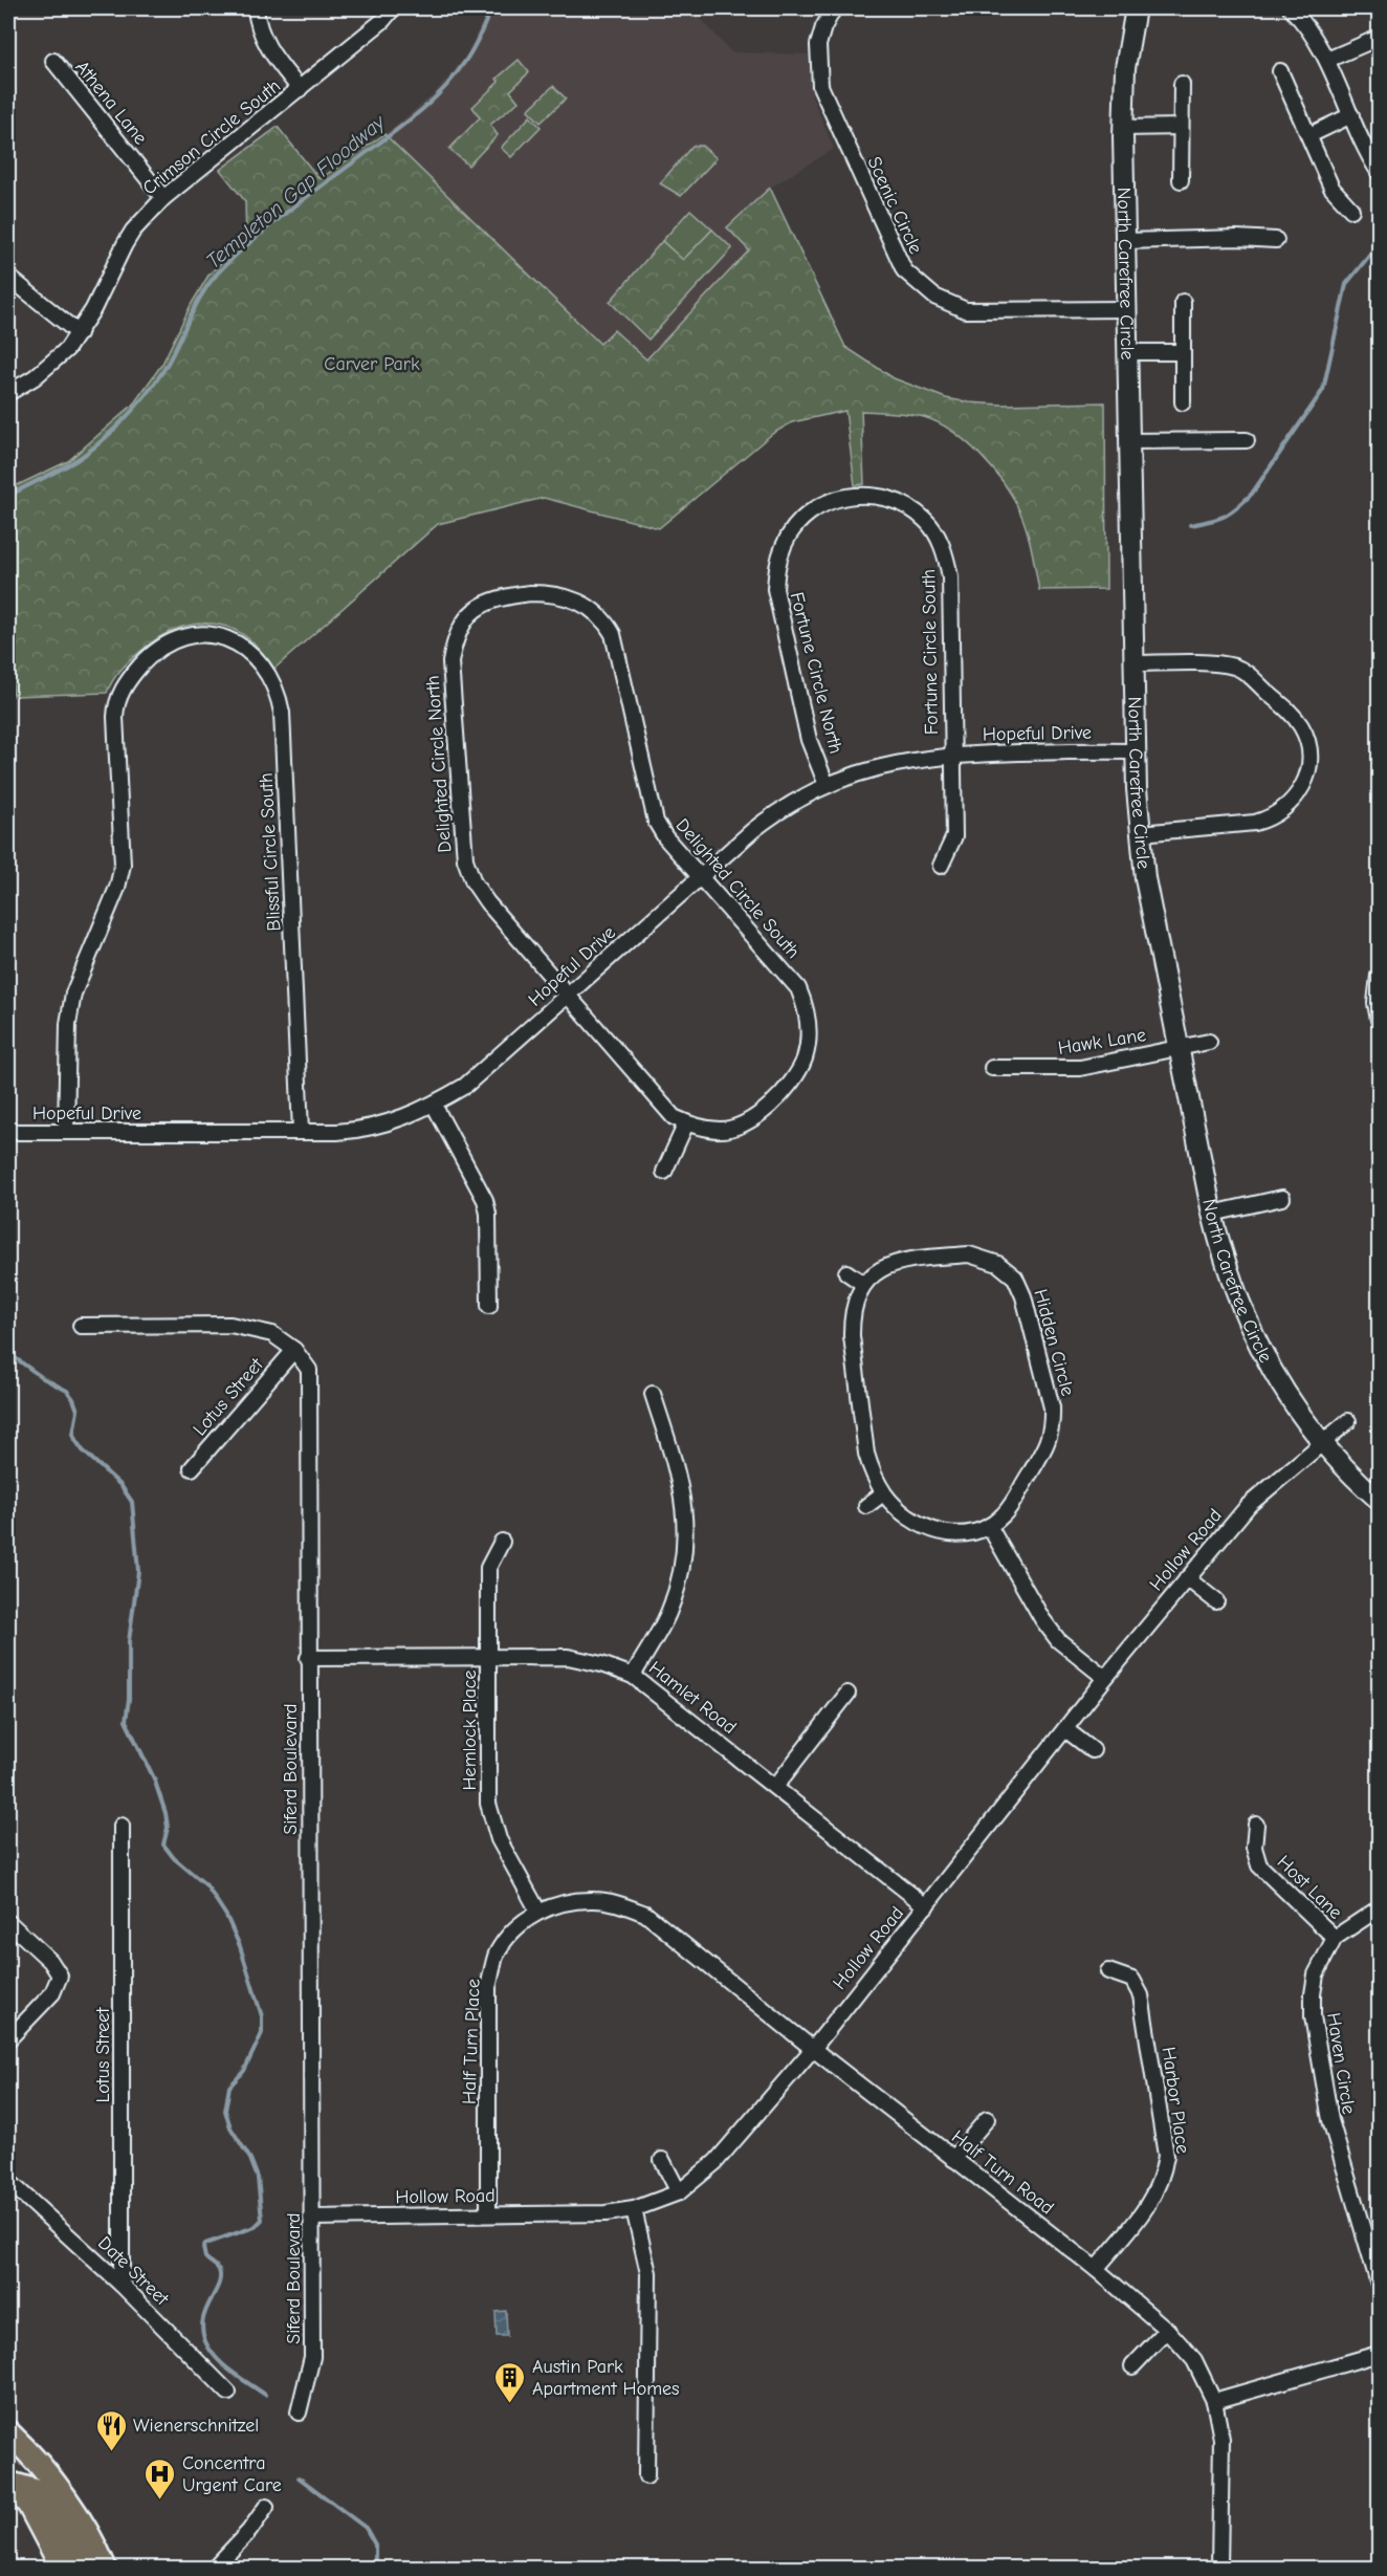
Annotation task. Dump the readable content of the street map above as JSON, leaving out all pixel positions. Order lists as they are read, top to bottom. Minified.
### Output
{"streets":{"main road":["North Carefree Circle"],"street":["Athena Lane","Crimson Circle South","Scenic Circle","Fortune Circle South","Fortune Circle North","Hopeful Drive","Delighted Circle North","Blissful Circle South","Delighted Circle South","Hawk Lane","Hidden Circle","Lotus Street","Hollow Road","Hamlet Road","Hemlock Place","Siferd Boulevard","Host Lane","Half Turn Place","Haven Circle","Harbor Place","Half Turn Road","Date Street"]},"crossings":[["Athena Lane","Crimson Circle South"],["Scenic Circle","North Carefree Circle"],["North Carefree Circle","Hopeful Drive"],["North Carefree Circle","Hawk Lane"],["North Carefree Circle","Hollow Road"],["Fortune Circle South","Fortune Circle North"],["Fortune Circle South","Hopeful Drive"],["Fortune Circle North","Hopeful Drive"],["Hopeful Drive","Delighted Circle North"],["Hopeful Drive","Blissful Circle South"],["Hopeful Drive","Delighted Circle South"],["Delighted Circle North","Delighted Circle South"],["Lotus Street","Siferd Boulevard"],["Lotus Street","Date Street"],["Hollow Road","Hamlet Road"],["Hollow Road","Siferd Boulevard"],["Hollow Road","Half Turn Place"],["Hollow Road","Half Turn Road"],["Hamlet Road","Hemlock Place"],["Hamlet Road","Siferd Boulevard"],["Hemlock Place","Half Turn Place"],["Host Lane","Haven Circle"],["Half Turn Place","Half Turn Road"],["Harbor Place","Half Turn Road"]],"water":["Templeton Gap Floodway"],"parks":["Carver Park"],"places":{"building":["Austin Park Apartment Homes"],"restaurant":["Wienerschnitzel"],"hospital":["Concentra Urgent Care"]}}
